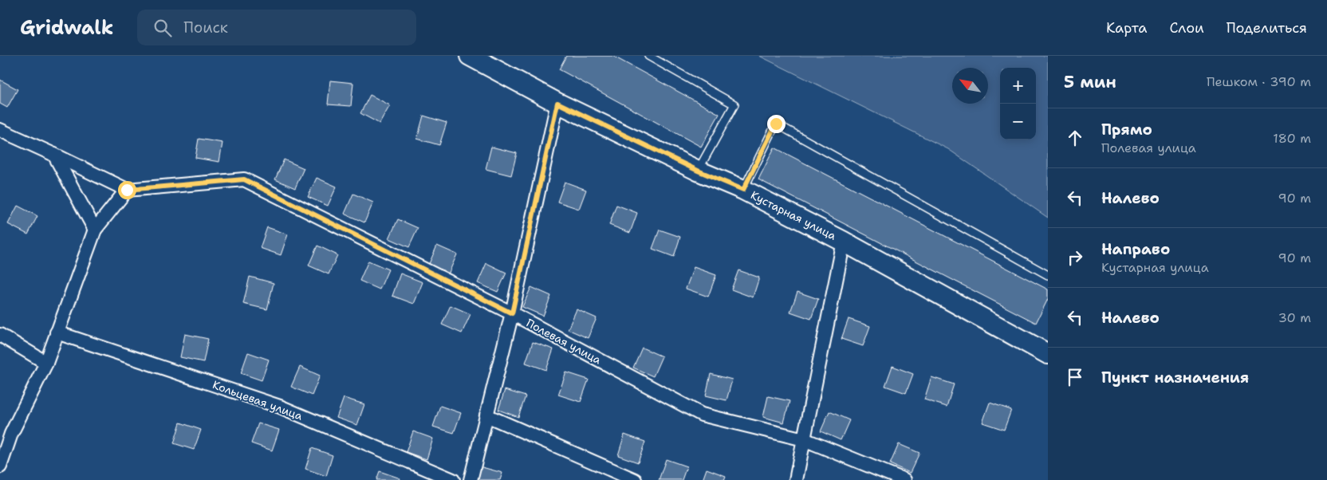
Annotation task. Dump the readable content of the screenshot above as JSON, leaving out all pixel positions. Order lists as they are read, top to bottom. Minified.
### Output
{"streets":{"main road":["Кустарная улица"],"street":["Полевая улица","Кольцевая улица"]},"north":"top left","page":{"header":"Gridwalk","search":"Поиск","nav":["Карта","Слои","Поделиться"],"heading":["5 мин","Пешком · 390 m"],"map_buttons":["+","−"],"list":[["Прямо","Полевая улица","180 m"],["Налево","90 m"],["Направо","Кустарная улица","90 m"],["Налево","30 m"],"Пункт назначения"]}}
